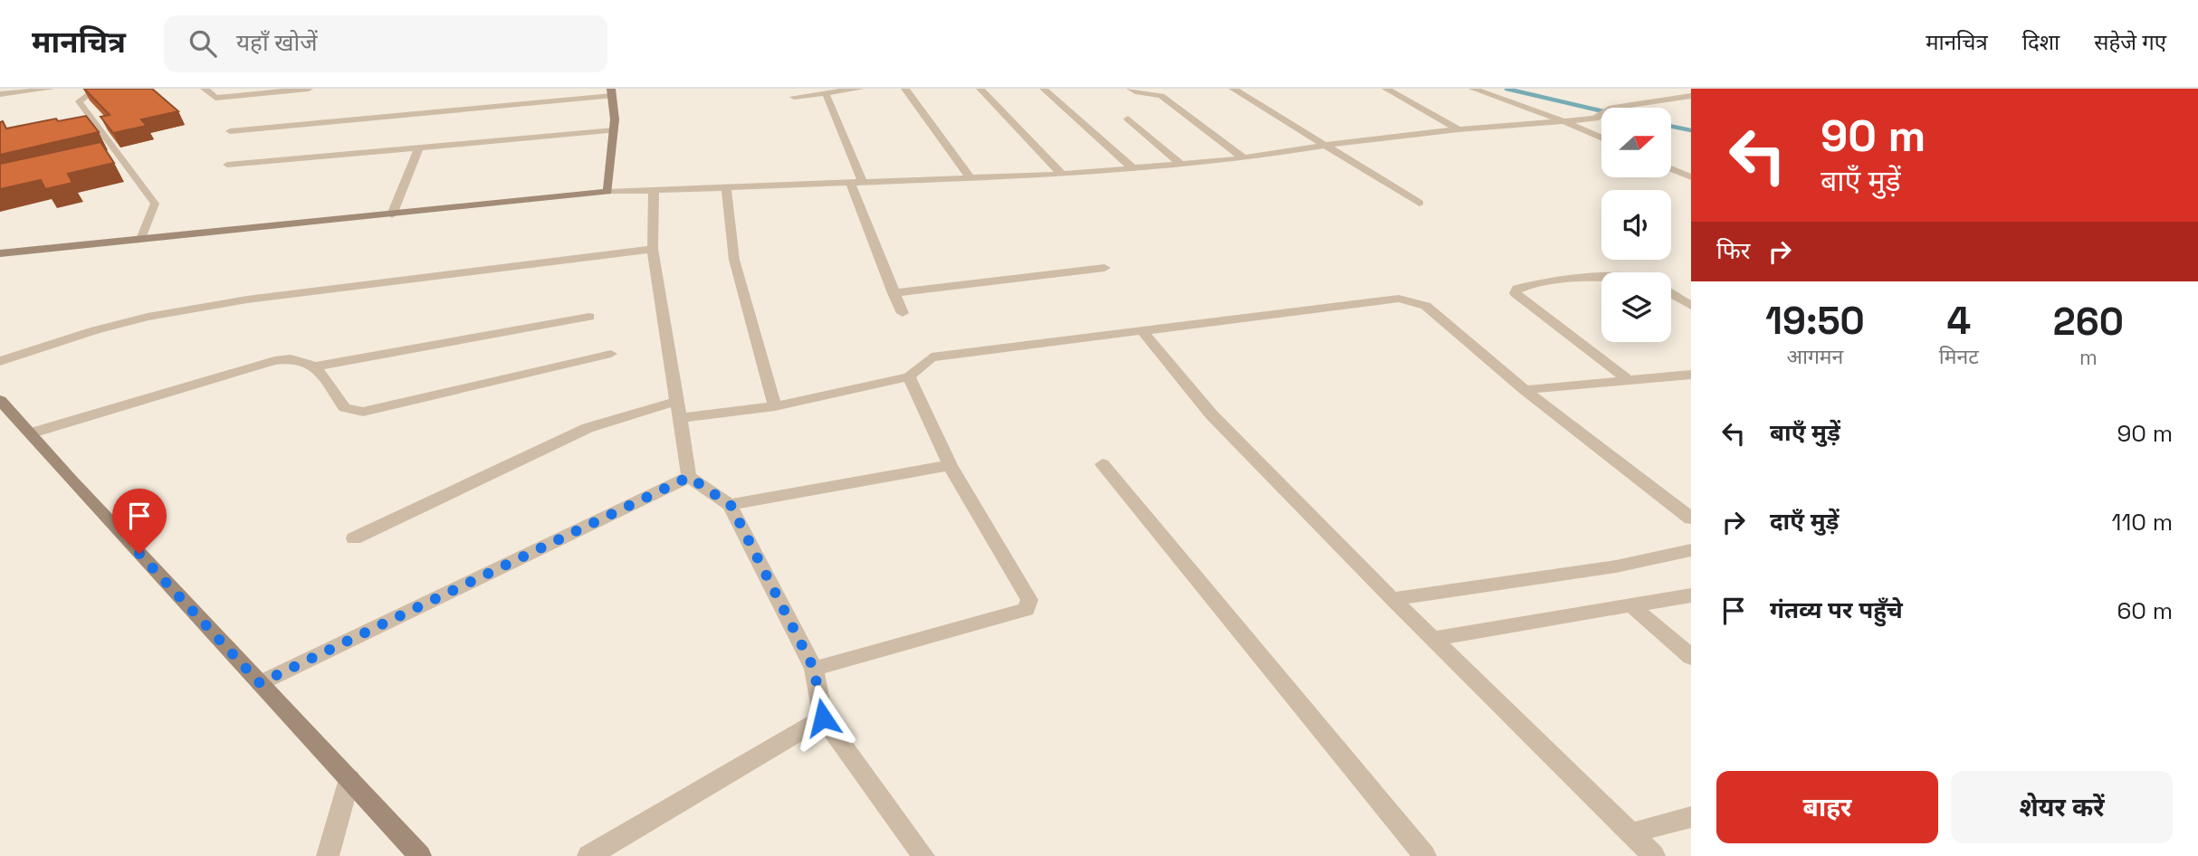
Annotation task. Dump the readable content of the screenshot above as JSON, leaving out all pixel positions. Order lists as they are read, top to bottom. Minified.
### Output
{"north":"right","page":{"header":"मानचित्र","search":"यहाँ खोजें","nav":["मानचित्र","दिशा","सहेजे गए"],"turn":["90 m","बाएँ मुड़ें"],"then":"फिर","eta":["19:50","आगमन","4","मिनट","260","m"],"list":[{"name":"बाएँ मुड़ें","value":"90 m"},{"name":"दाएँ मुड़ें","value":"110 m"},{"name":"गंतव्य पर पहुँचे","value":"60 m"}],"buttons":["बाहर","शेयर करें"]}}
